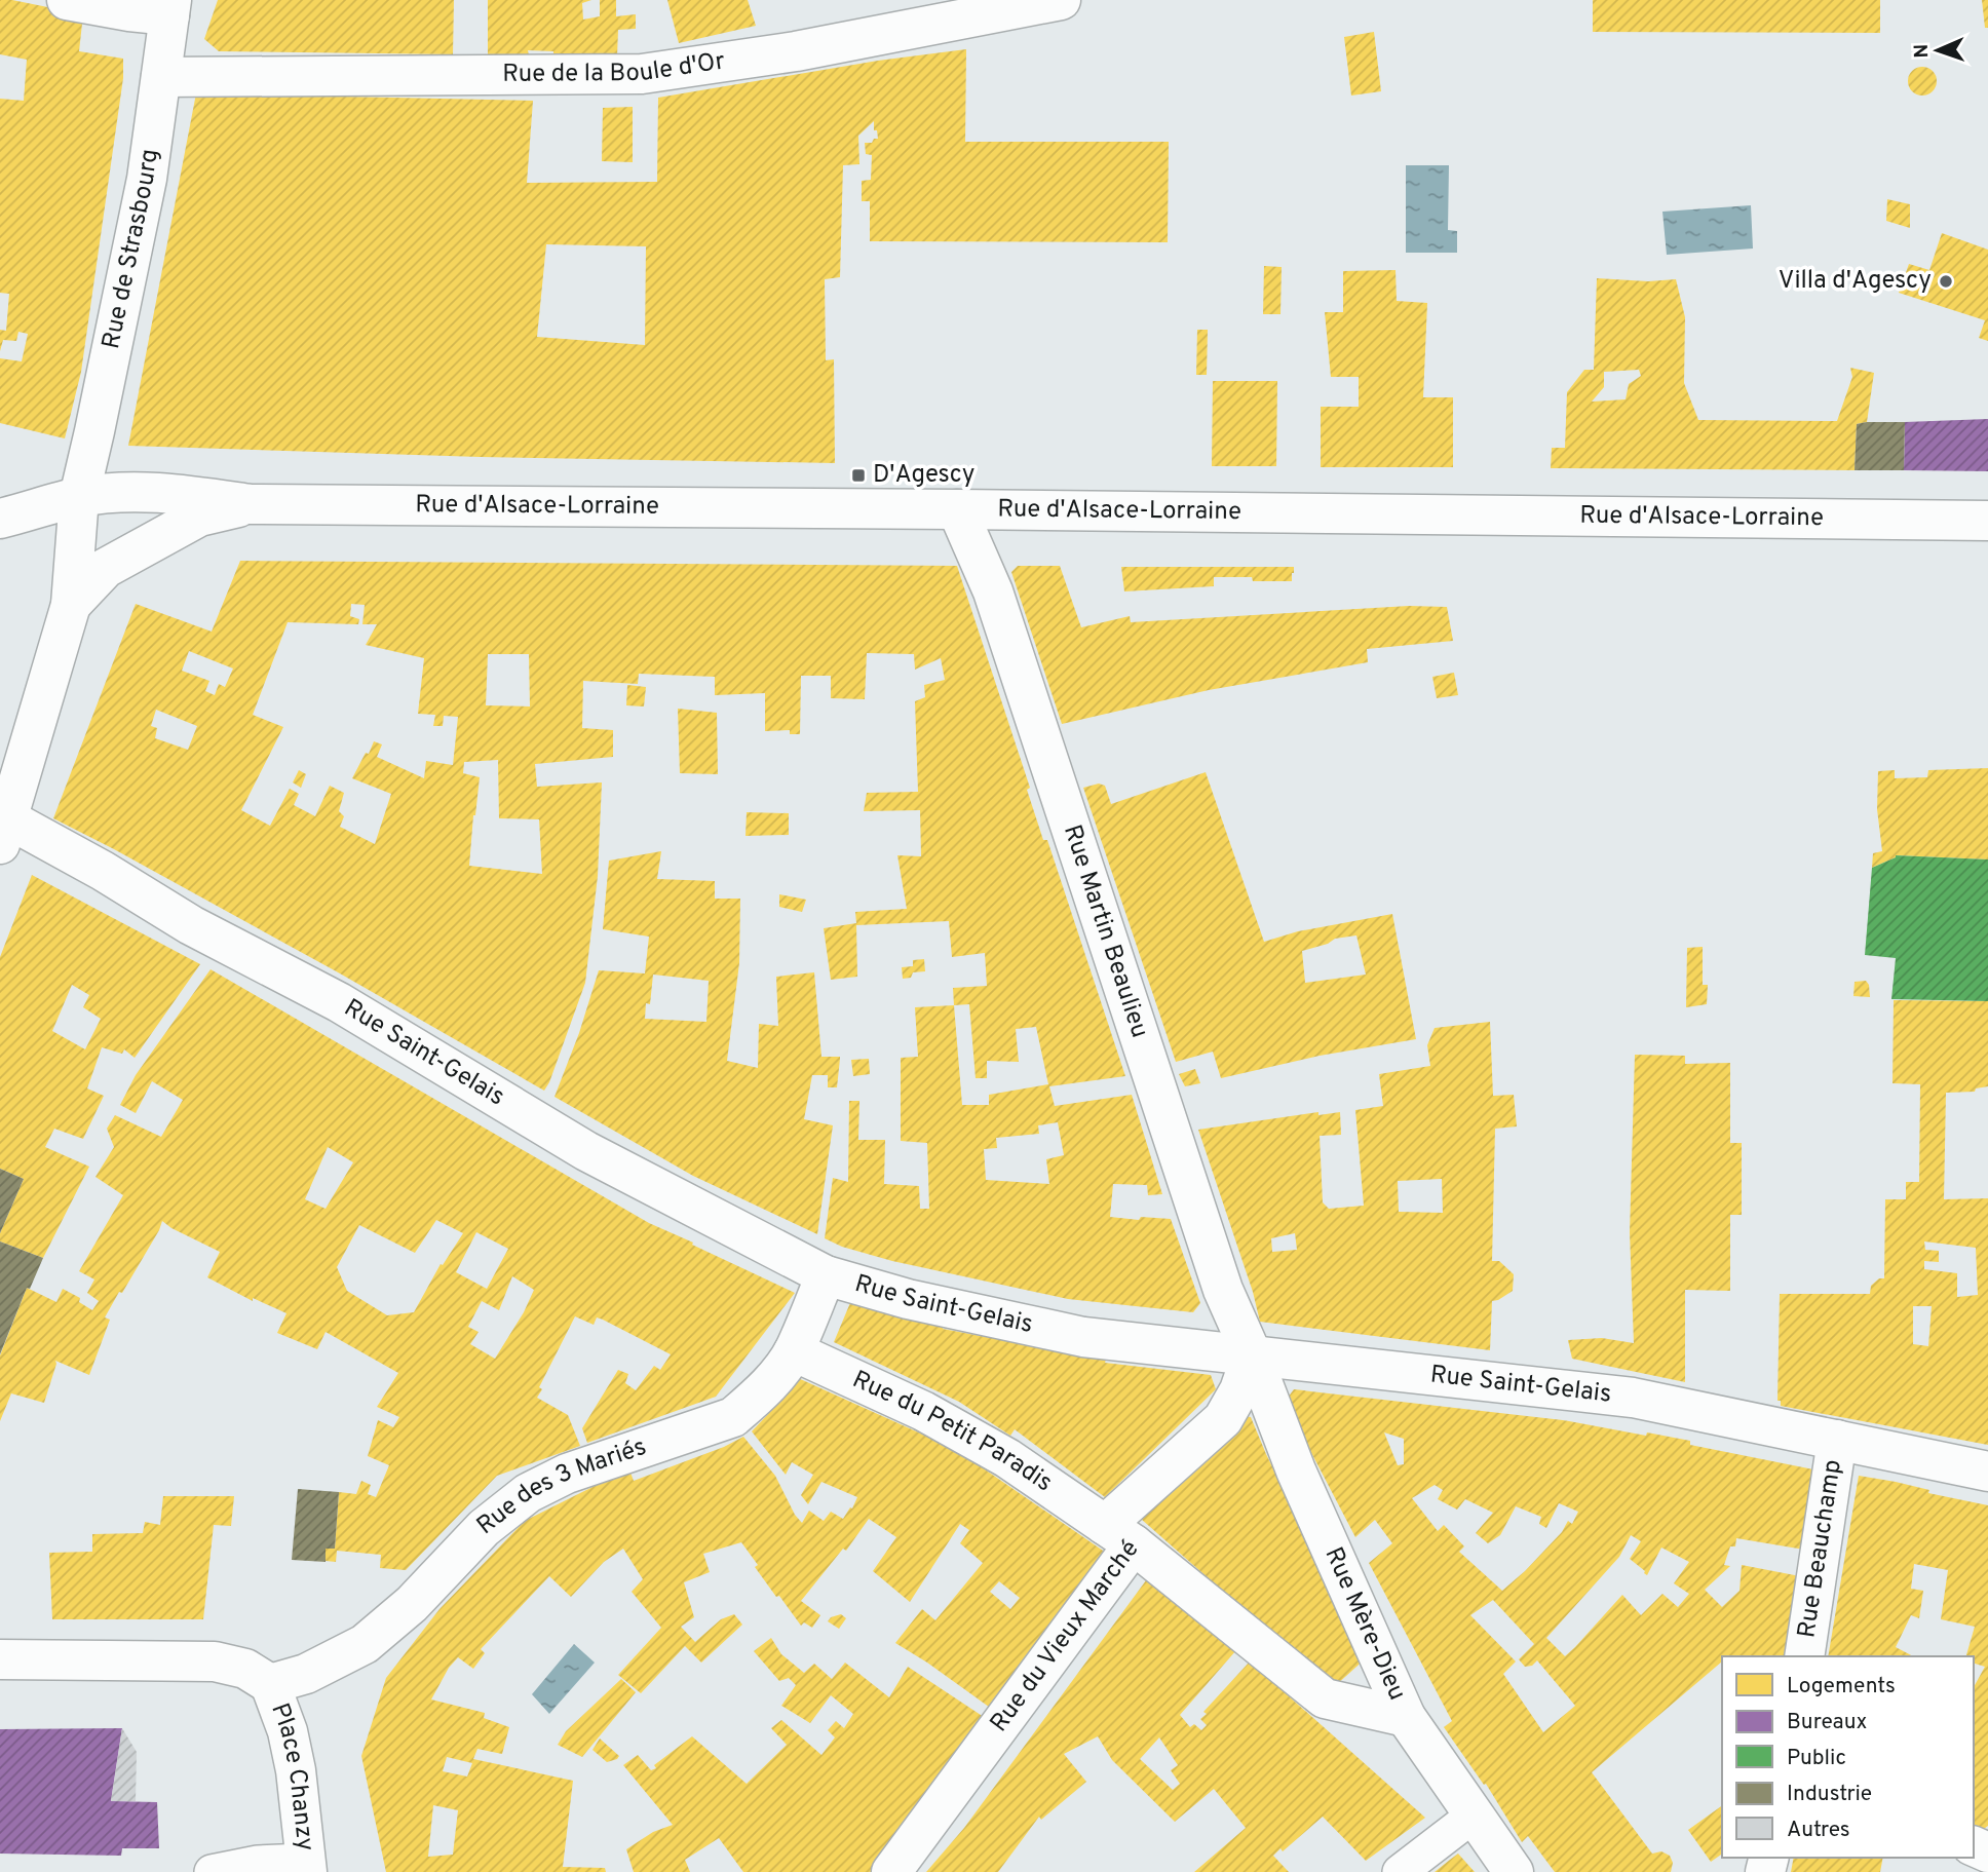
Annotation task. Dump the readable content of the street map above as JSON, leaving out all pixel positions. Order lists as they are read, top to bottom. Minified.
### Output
{"streets":{"street":["Rue de la Boule d'Or","Rue de Strasbourg","Rue d'Alsace-Lorraine","Rue Martin Beaulieu","Rue Saint-Gelais","Rue du Petit Paradis","Rue des 3 Mariés","Rue Beauchamp","Rue Mère-Dieu","Rue du Vieux Marché","Place Chanzy"]},"crossings":[["Rue de la Boule d'Or","Rue de Strasbourg"],["Rue d'Alsace-Lorraine","Rue Martin Beaulieu"],["Rue Martin Beaulieu","Rue Saint-Gelais"],["Rue Martin Beaulieu","Rue Mère-Dieu"],["Rue Martin Beaulieu","Rue du Vieux Marché"],["Rue Saint-Gelais","Rue des 3 Mariés"],["Rue Saint-Gelais","Rue Beauchamp"],["Rue Saint-Gelais","Rue Mère-Dieu"],["Rue Saint-Gelais","Rue du Vieux Marché"],["Rue du Petit Paradis","Rue des 3 Mariés"],["Rue du Petit Paradis","Rue Mère-Dieu"],["Rue du Petit Paradis","Rue du Vieux Marché"],["Rue des 3 Mariés","Place Chanzy"],["Rue Mère-Dieu","Rue du Vieux Marché"]],"places":{"other":["Villa d'Agescy"],"transit":["D'Agescy"]},"legend":["Logements","Bureaux","Public","Industrie","Autres"],"north":"left"}
